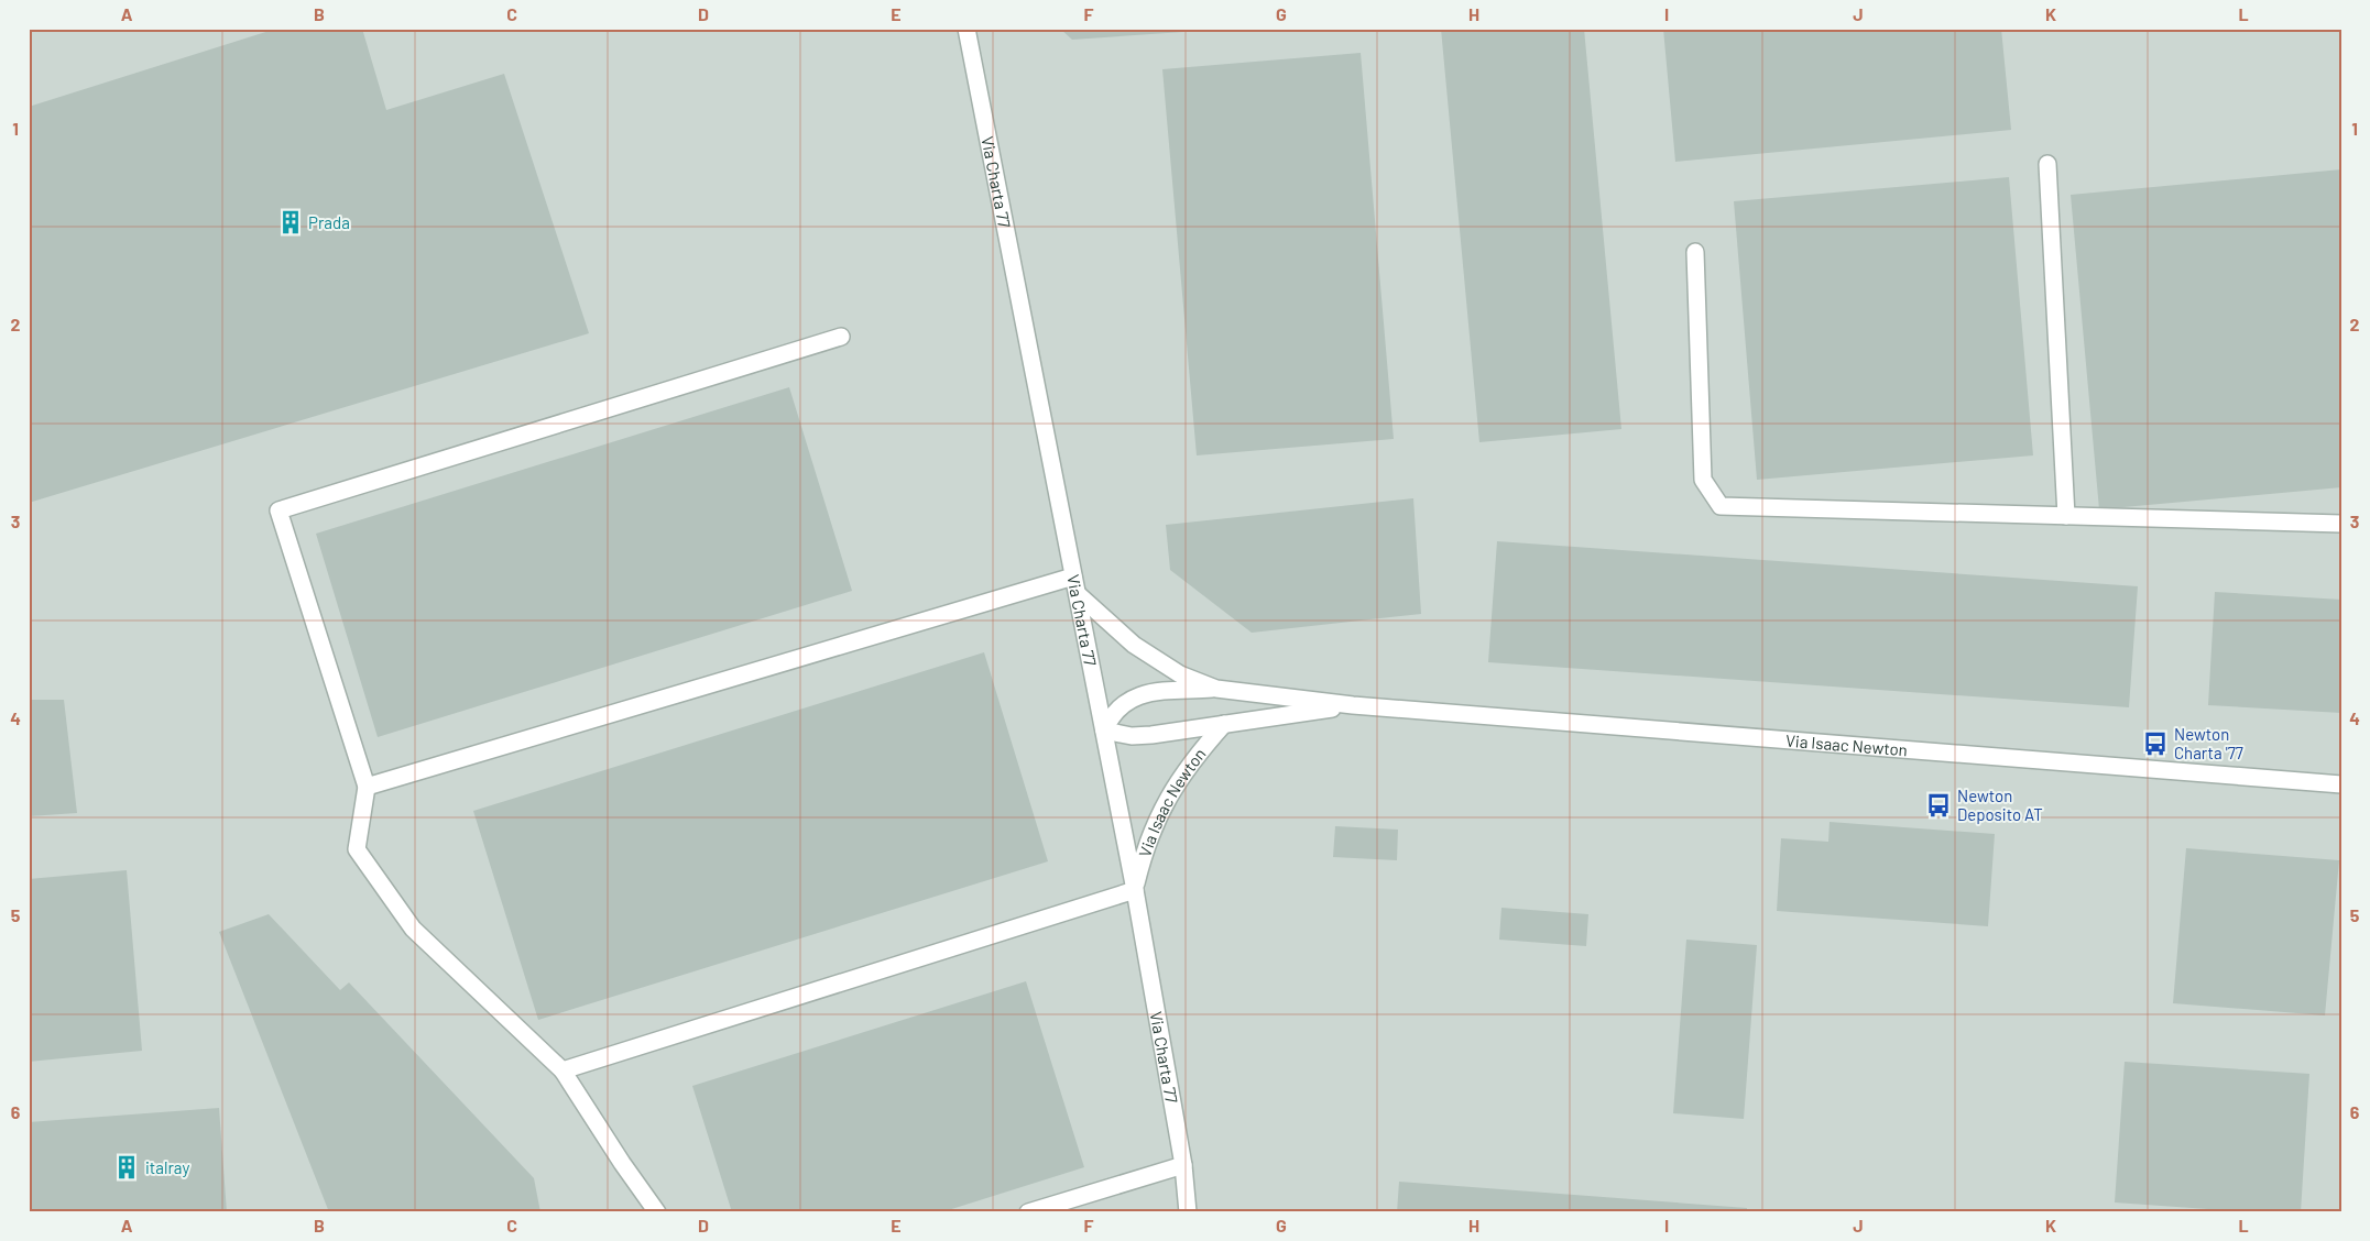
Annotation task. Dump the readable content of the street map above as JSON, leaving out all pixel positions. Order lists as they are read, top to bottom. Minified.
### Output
{"streets":{"street":["Via Charta 77","Via Isaac Newton"]},"crossings":[["Via Charta 77","Via Isaac Newton"]],"places":{"building":["Prada","italray"],"bus stop":["Newton Charta '77","Newton Deposito AT"]},"grid":{"columns":["A","B","C","D","E","F","G","H","I","J","K","L"],"rows":["1","2","3","4","5","6"]}}
